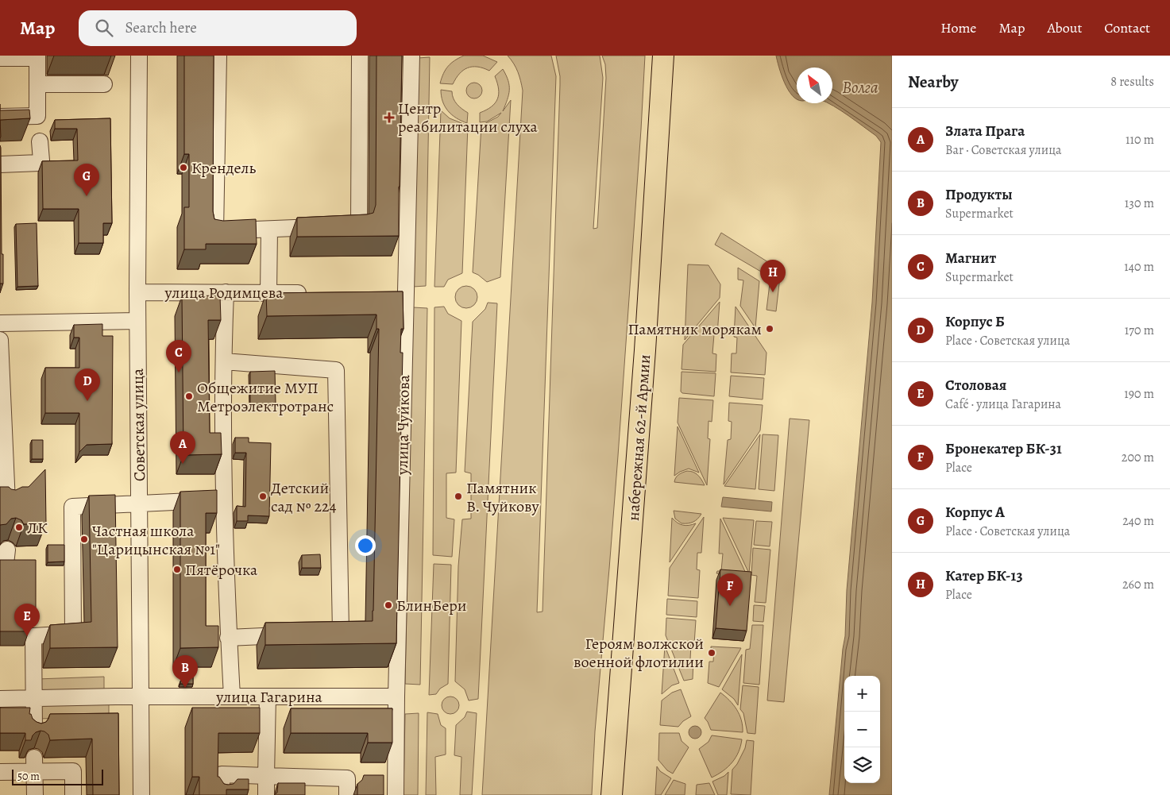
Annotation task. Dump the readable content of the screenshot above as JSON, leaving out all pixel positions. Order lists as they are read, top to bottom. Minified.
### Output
{"streets":{"main road":["набережная 62-й Армии"],"street":["улица Родимцева","Советская улица","улица Чуйкова","улица Гагарина"]},"crossings":[["улица Родимцева","Советская улица"],["Советская улица","улица Гагарина"],["улица Чуйкова","улица Гагарина"]],"water":["Волга"],"places":{"health":["Центр реабилитации слуха"],"other":["Крендель","Памятник морякам","Общежитие МУП Метроэлектротранс","Детский сад № 224","Памятник В. Чуйкову","ЛК","Частная школа \"Царицынская №1\"","Пятёрочка","БлинБери","Героям волжской военной флотилии"]},"scale_bar":"50 m","north":"top left","page":{"header":"Map","search":"Search here","nav":["Home","Map","About","Contact"],"heading":["Nearby","8 results"],"list":[{"mark":"A","name":"Злата Прага","note":"Bar · Советская улица","value":"110 m"},{"mark":"B","name":"Продукты","note":"Supermarket","value":"130 m"},{"mark":"C","name":"Магнит","note":"Supermarket","value":"140 m"},{"mark":"D","name":"Корпус Б","note":"Place · Советская улица","value":"170 m"},{"mark":"E","name":"Столовая","note":"Café · улица Гагарина","value":"190 m"},{"mark":"F","name":"Бронекатер БК-31","note":"Place","value":"200 m"},{"mark":"G","name":"Корпус А","note":"Place · Советская улица","value":"240 m"},{"mark":"H","name":"Катер БК-13","note":"Place","value":"260 m"}],"pins":["G","H","C","D","A","F","E","B"],"map_buttons":["+","−"],"scale":"50 m"}}
